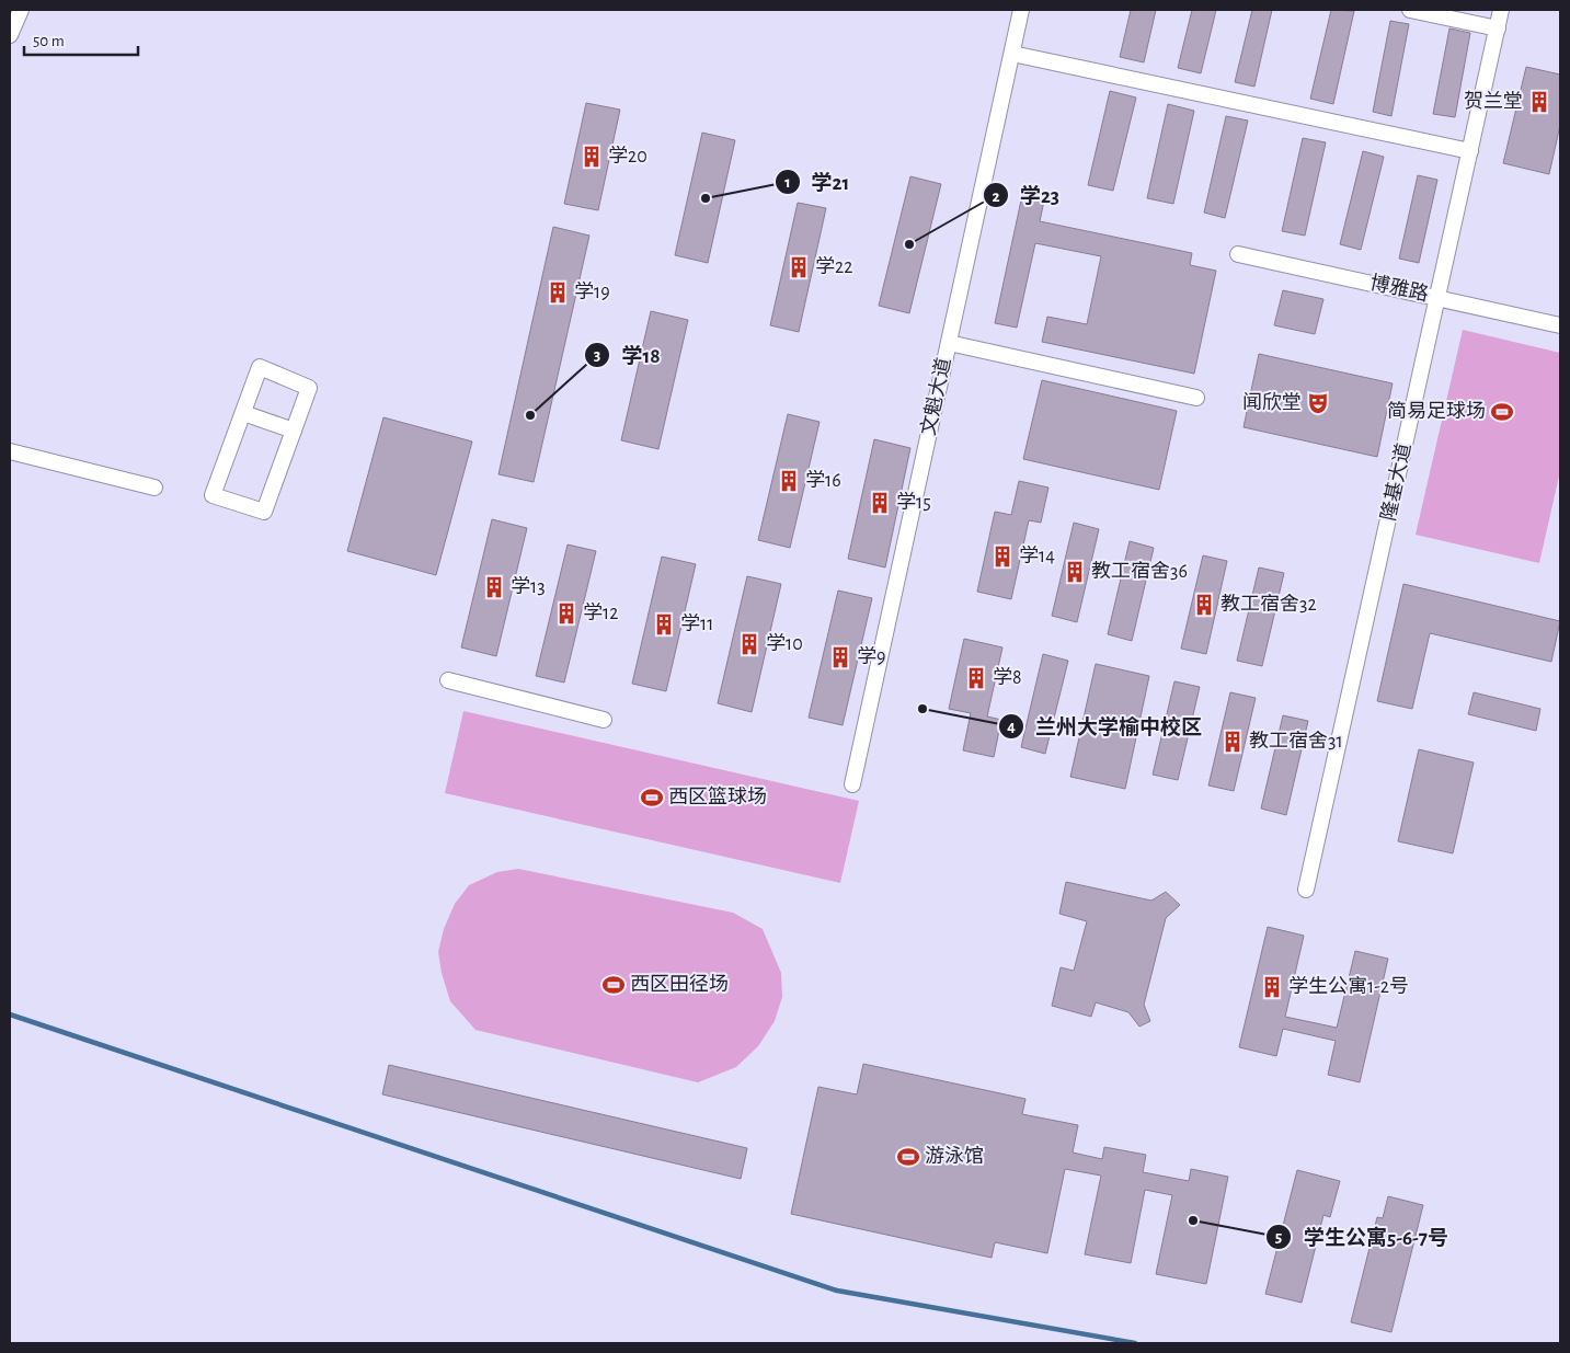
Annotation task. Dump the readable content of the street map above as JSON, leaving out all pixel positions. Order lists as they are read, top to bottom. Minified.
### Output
{"streets":{"street":["博雅路","文魁大道","隆基大道"]},"crossings":[["博雅路","隆基大道"]],"places":{"building":["贺兰堂","学20","学22","学19","学16","学15","学14","教工宿舍36","学13","教工宿舍32","学12","学11","学10","学9","学8","教工宿舍31","学生公寓1-2号"],"other":["学21","学23","学18","兰州大学榆中校区","学生公寓5-6-7号"],"theatre":["闻欣堂"],"sports":["简易足球场","西区篮球场","西区田径场","游泳馆"]},"scale_bar":"50 m"}
